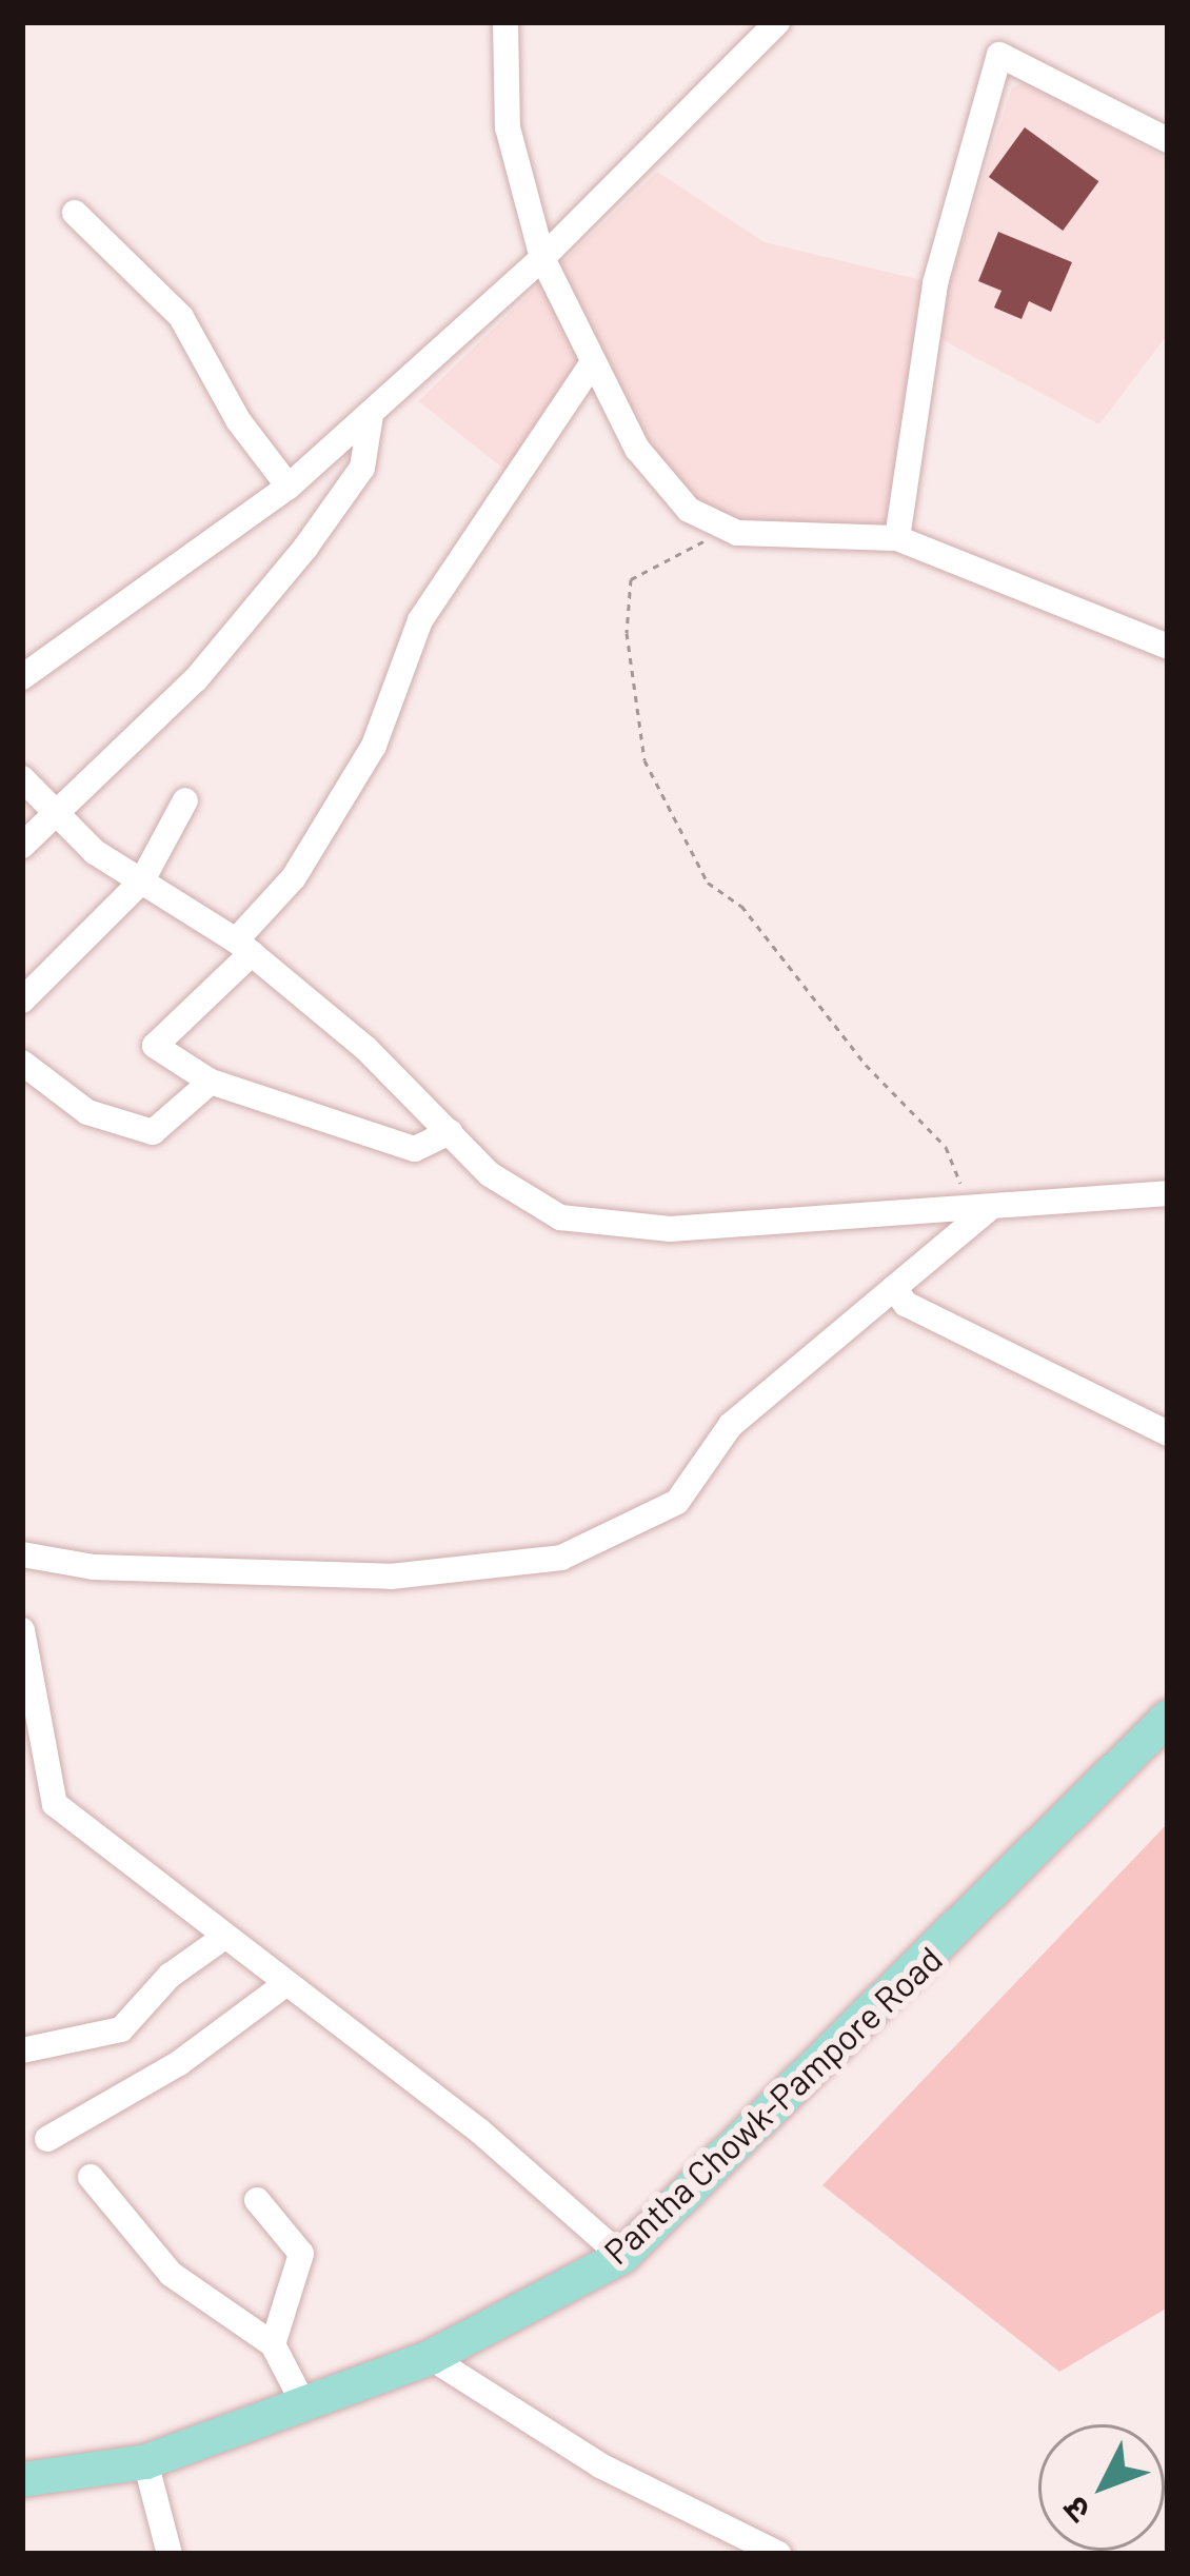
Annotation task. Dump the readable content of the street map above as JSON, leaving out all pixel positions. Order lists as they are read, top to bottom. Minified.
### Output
{"streets":{"main road":["Pantha Chowk-Pampore Road"]},"north":"bottom left"}
